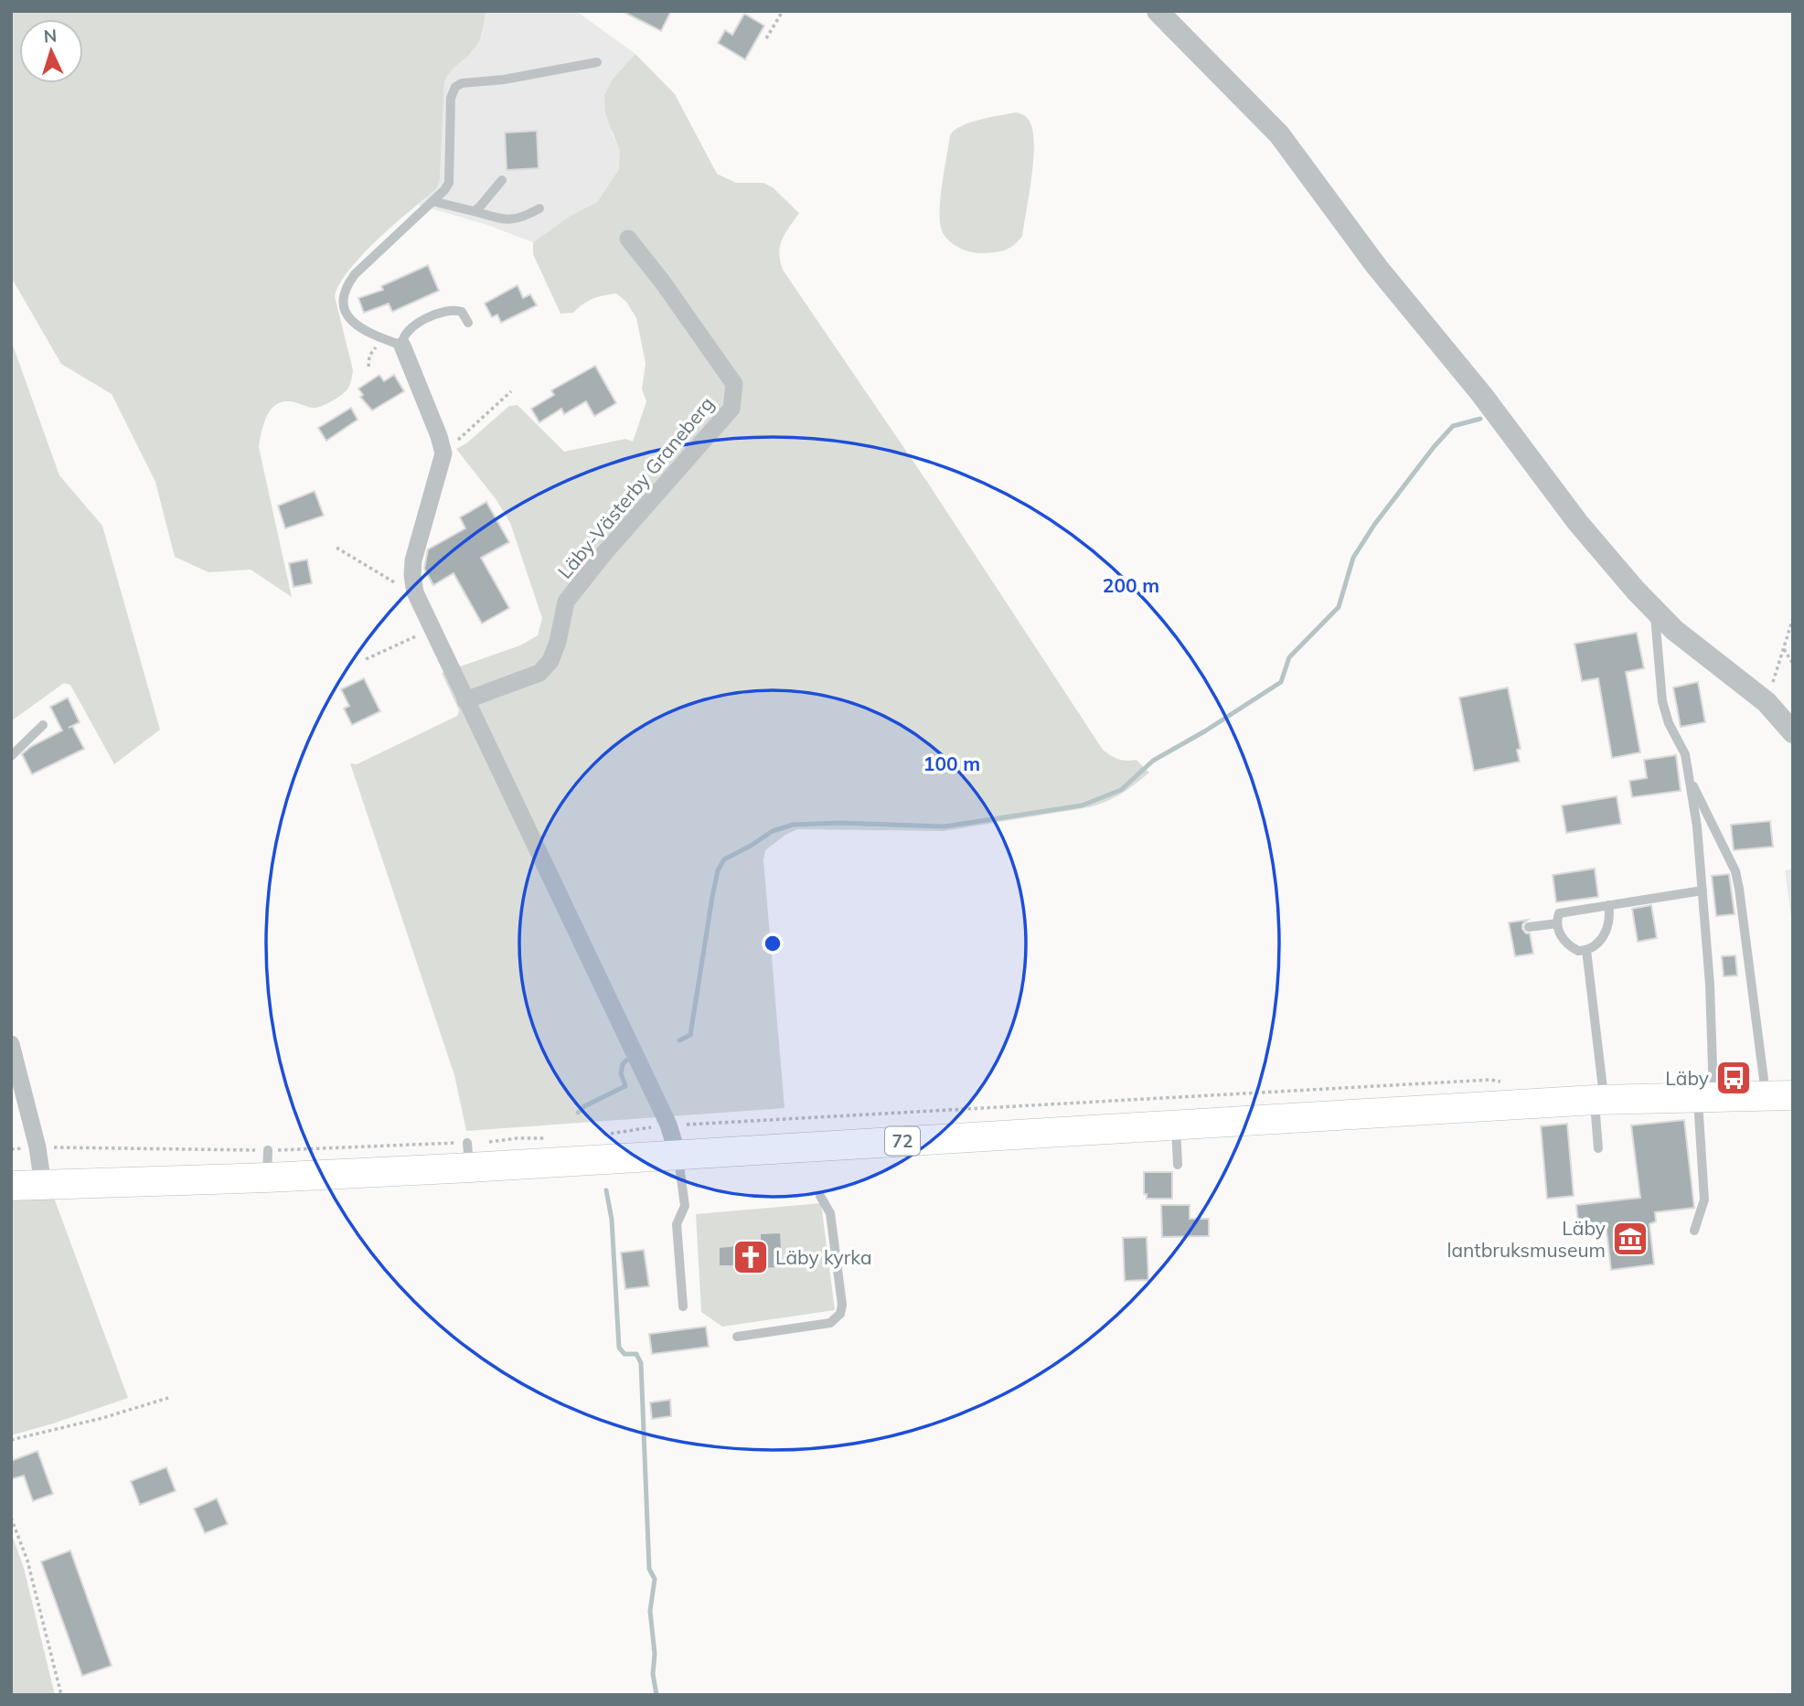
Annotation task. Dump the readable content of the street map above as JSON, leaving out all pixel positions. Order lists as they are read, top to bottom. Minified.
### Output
{"streets":{"main road":["72"],"street":["Läby-Västerby Graneberg"]},"places":{"bus stop":["Läby"],"museum":["Läby lantbruksmuseum"],"church":["Läby kyrka"]},"north":"top","rings":["200 m","100 m"]}
